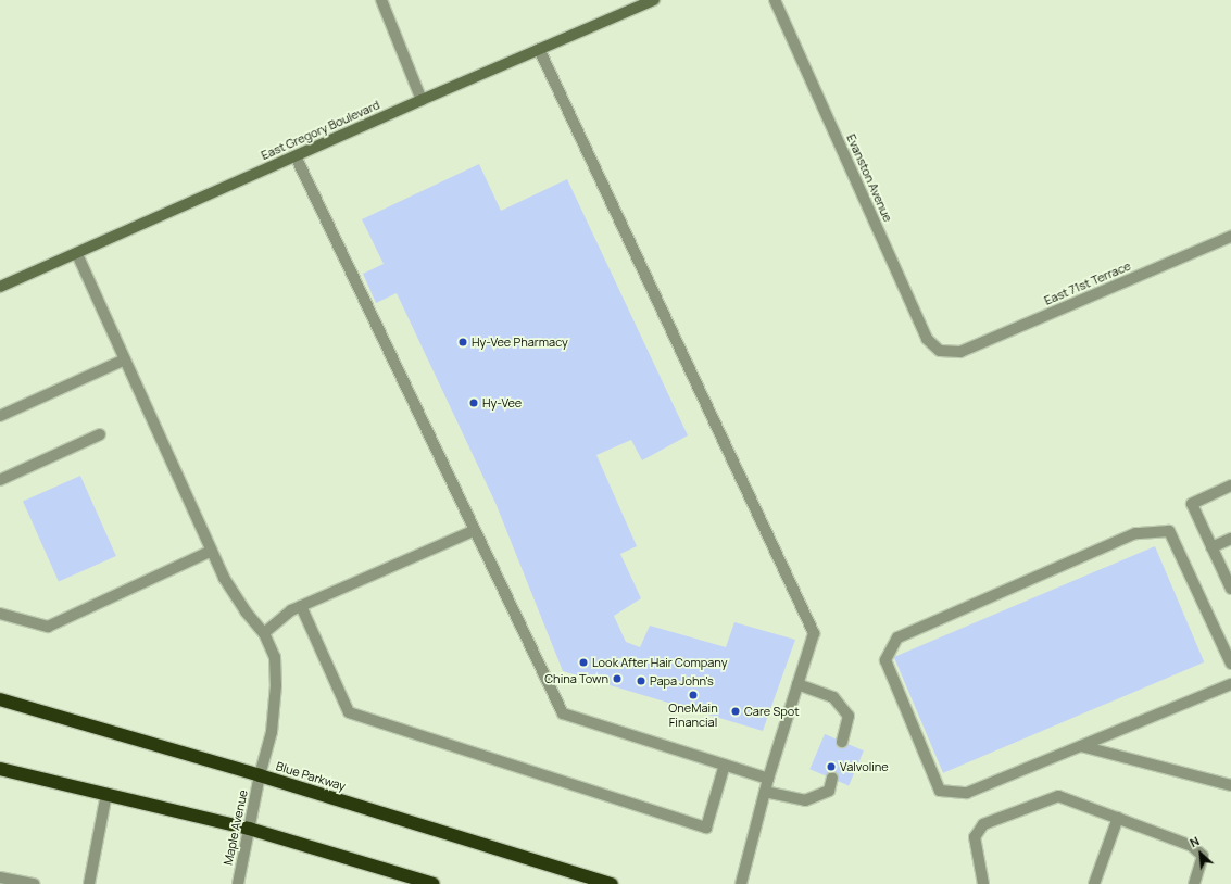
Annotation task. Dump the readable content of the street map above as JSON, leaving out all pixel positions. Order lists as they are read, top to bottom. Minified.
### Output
{"streets":{"highway":["Blue Parkway"],"main road":["East Gregory Boulevard"],"street":["Evanston Avenue","East 71st Terrace","Maple Avenue"]},"crossings":[["East Gregory Boulevard","Maple Avenue"],["Evanston Avenue","East 71st Terrace"],["Blue Parkway","Maple Avenue"]],"places":["Hy-Vee Pharmacy","Hy-Vee","Look After Hair Company","China Town","Papa John's","OneMain Financial","Care Spot","Valvoline"],"north":"top left"}
